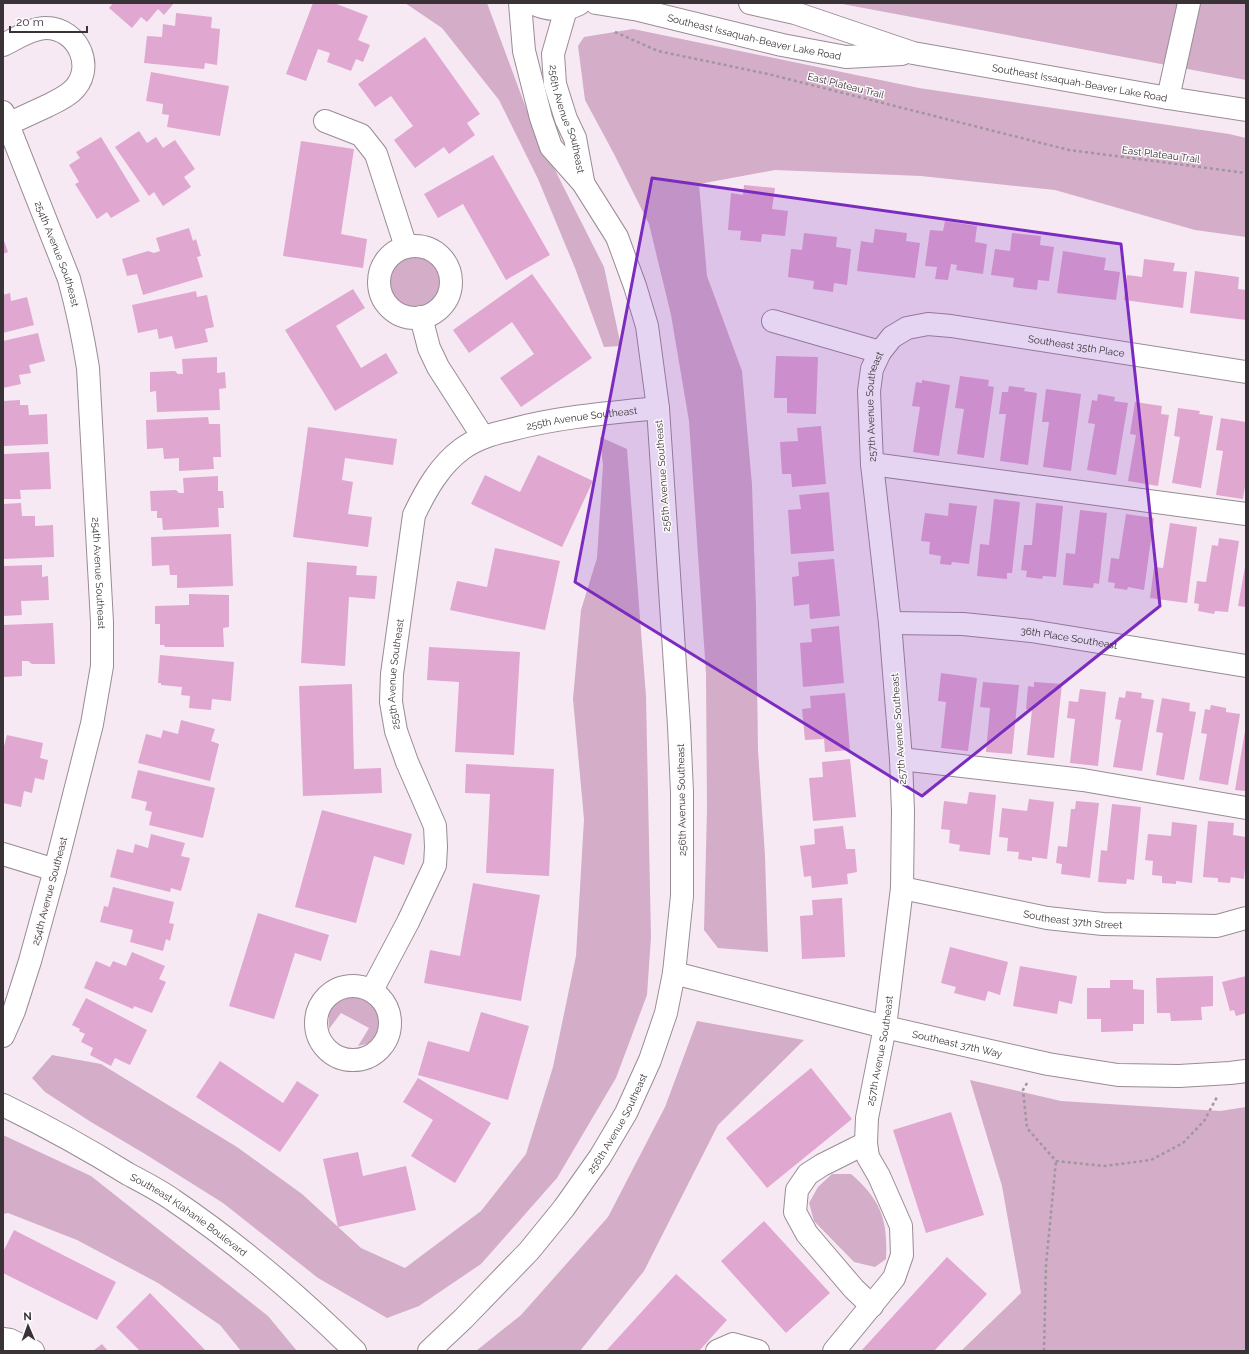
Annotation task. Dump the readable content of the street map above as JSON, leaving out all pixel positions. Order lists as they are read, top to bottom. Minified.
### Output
{"streets":{"street":["Southeast Issaquah-Beaver Lake Road","256th Avenue Southeast","254th Avenue Southeast","Southeast 35th Place","257th Avenue Southeast","255th Avenue Southeast","36th Place Southeast","Southeast 37th Street","Southeast 37th Way","Southeast Klahanie Boulevard"],"path":["East Plateau Trail"]},"crossings":[["256th Avenue Southeast","255th Avenue Southeast"],["256th Avenue Southeast","Southeast 37th Way"],["Southeast 35th Place","257th Avenue Southeast"],["257th Avenue Southeast","36th Place Southeast"],["257th Avenue Southeast","Southeast 37th Street"],["257th Avenue Southeast","Southeast 37th Way"]],"scale_bar":"20 m","north":"top"}
